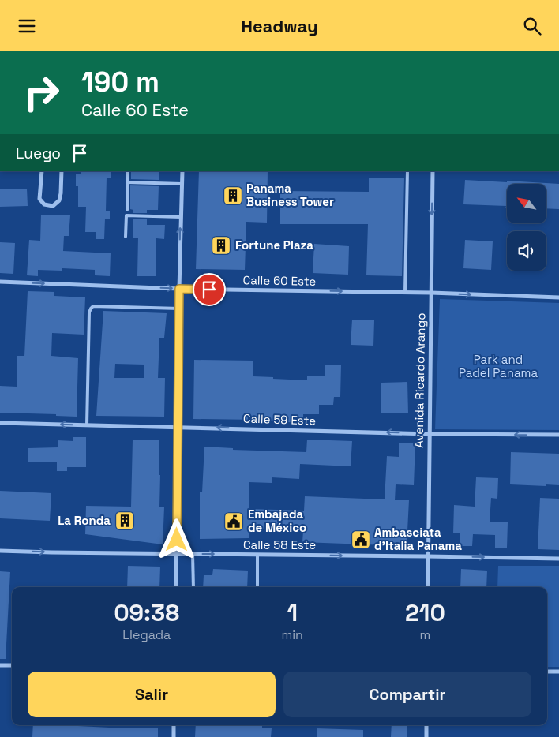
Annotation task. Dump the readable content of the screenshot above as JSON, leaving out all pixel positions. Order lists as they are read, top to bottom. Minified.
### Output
{"streets":{"street":["Calle 60 Este","Avenida Ricardo Arango","Calle 59 Este","Calle 58 Este"]},"crossings":[["Calle 60 Este","Avenida Ricardo Arango"],["Avenida Ricardo Arango","Calle 59 Este"],["Avenida Ricardo Arango","Calle 58 Este"]],"one_way":["Calle 60 Este","Calle 59 Este","Calle 58 Este"],"parks":["Park and Padel Panama"],"places":{"building":["Panama Business Tower","Fortune Plaza","La Ronda"],"public building":["Embajada de México","Ambasciata d’Italia Panama"]},"north":"top left","page":{"header":"Headway","turn":["190 m","Calle 60 Este"],"then":"Luego","eta":["09:38","Llegada","1","min","210","m"],"buttons":["Salir","Compartir"]}}
